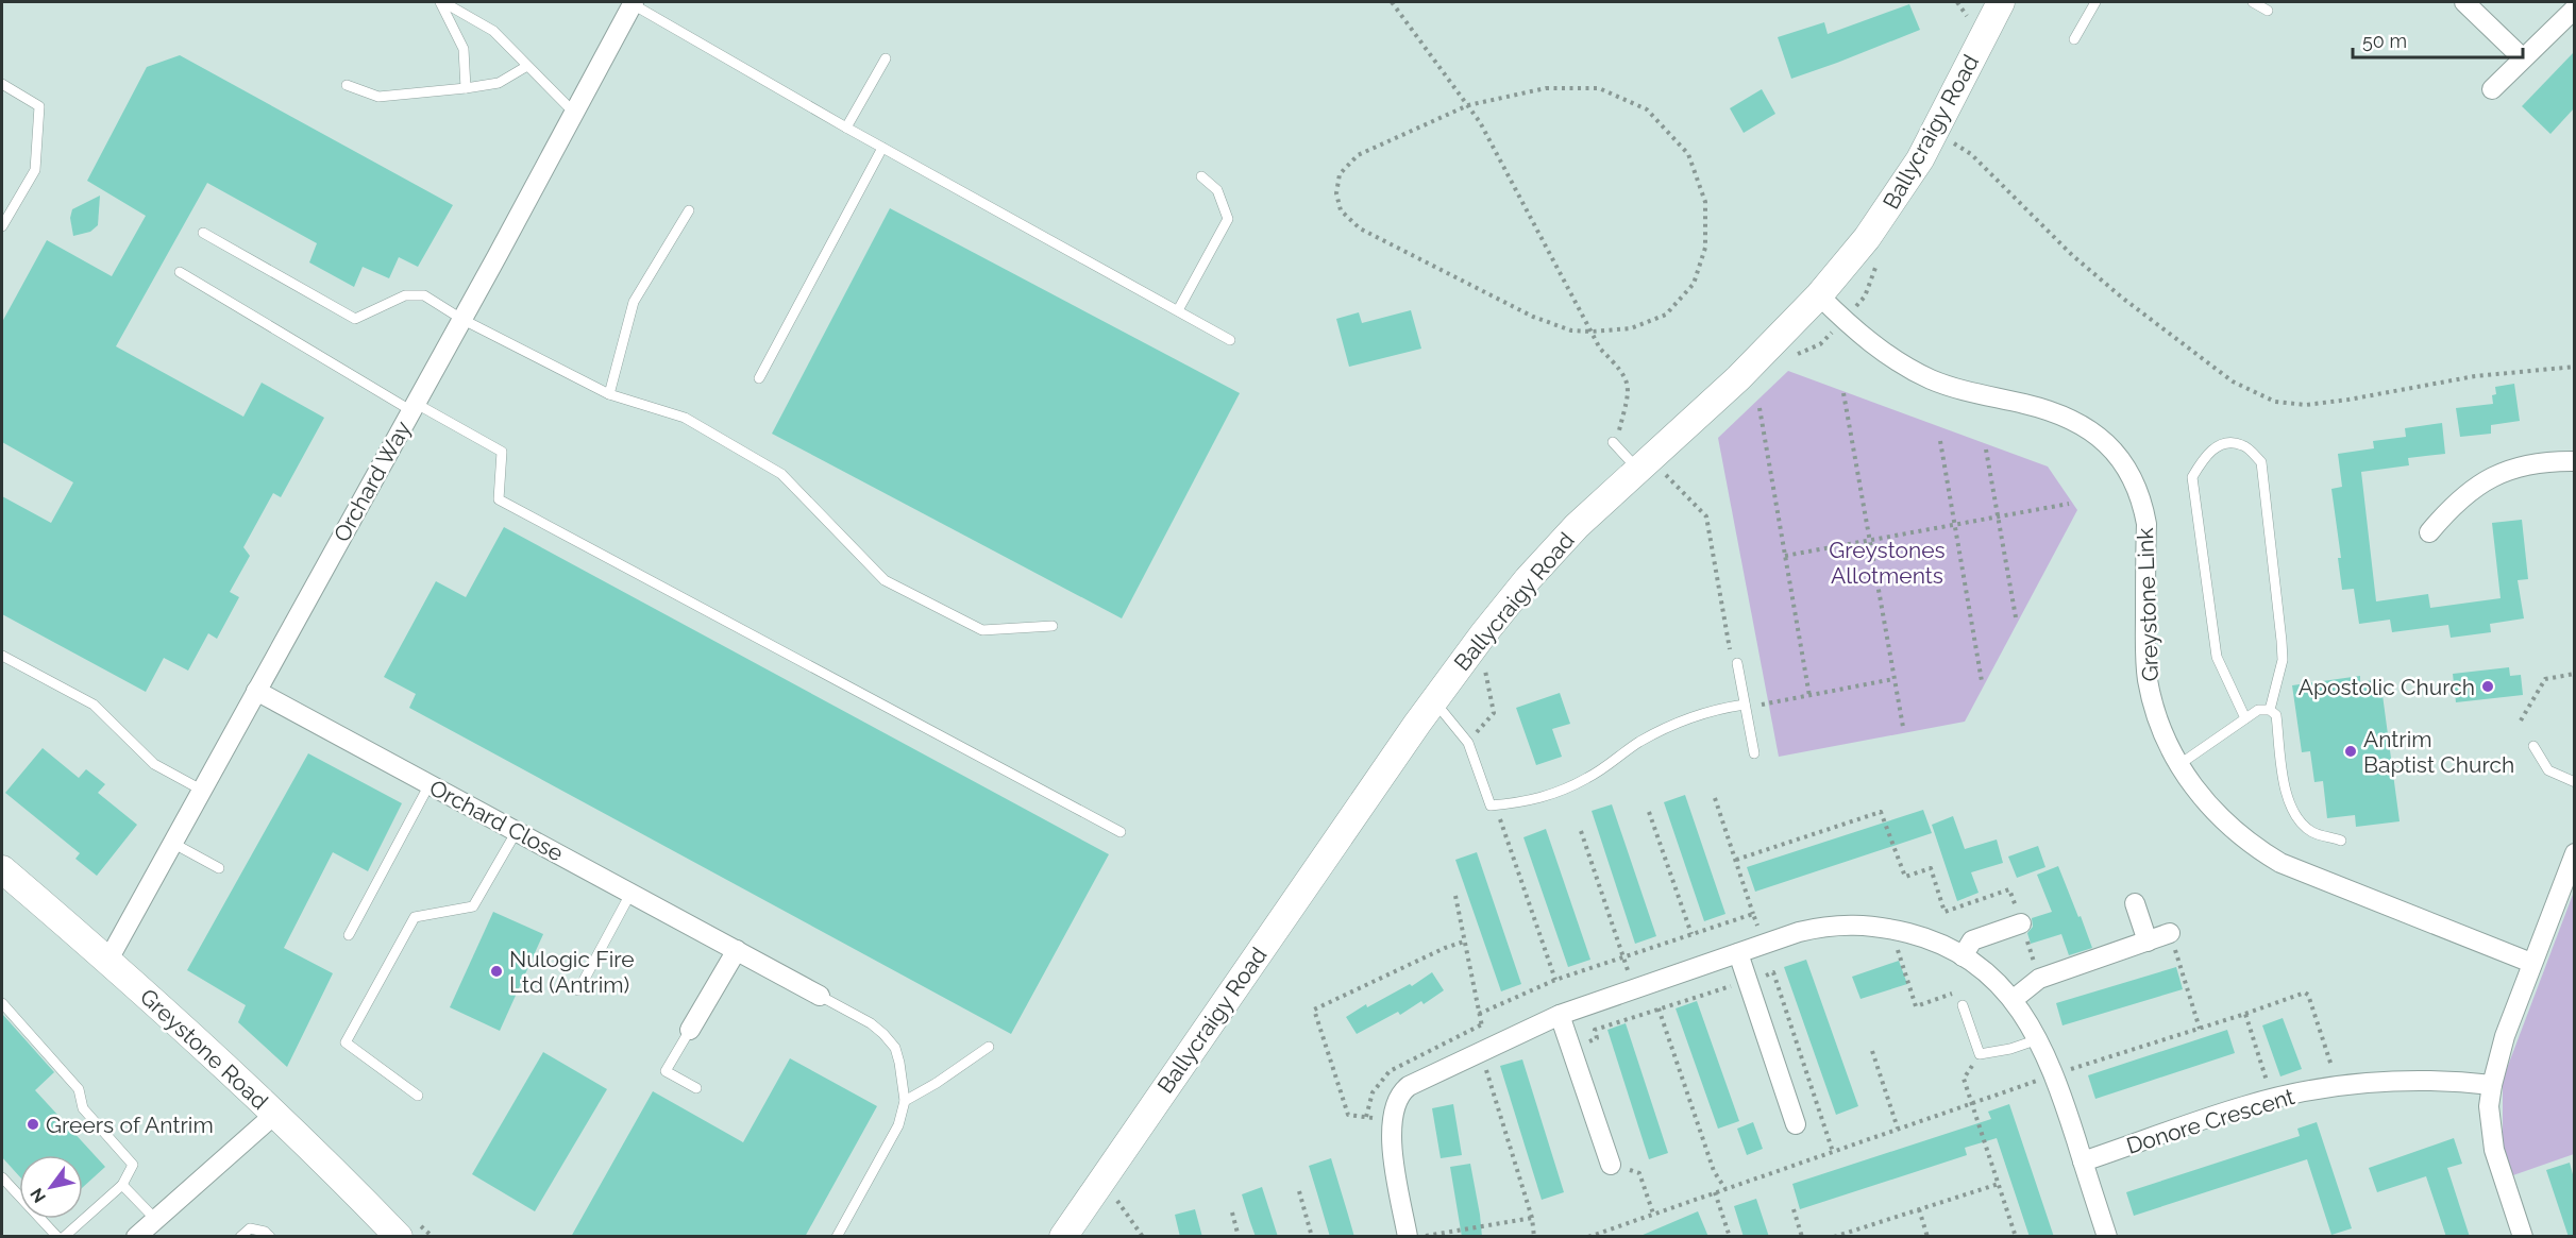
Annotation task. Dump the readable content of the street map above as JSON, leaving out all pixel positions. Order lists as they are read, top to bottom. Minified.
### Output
{"streets":{"main road":["Ballycraigy Road","Greystone Road"],"street":["Orchard Way","Greystone Link","Orchard Close","Donore Crescent"]},"crossings":[["Ballycraigy Road","Greystone Link"],["Orchard Way","Orchard Close"],["Orchard Way","Greystone Road"]],"parks":["Greystones Allotments"],"places":["Apostolic Church","Antrim Baptist Church","Nulogic Fire Ltd (Antrim)","Greers of Antrim"],"scale_bar":"50 m","north":"bottom left"}
